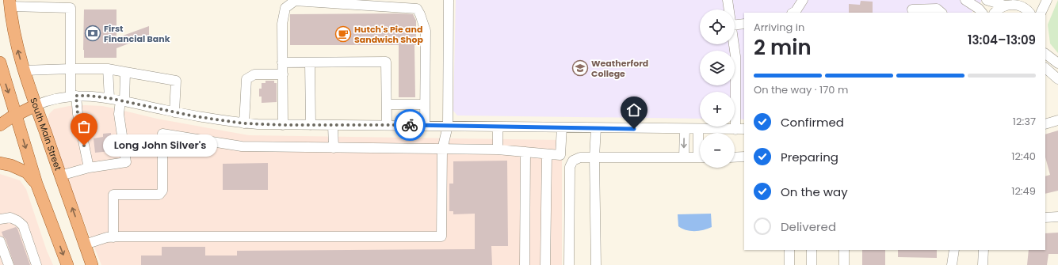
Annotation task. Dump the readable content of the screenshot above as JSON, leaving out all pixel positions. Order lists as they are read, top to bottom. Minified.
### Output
{"streets":{"main road":["South Main Street"]},"places":{"bank":["First Financial Bank"],"cafe":["Hutch's Pie and Sandwich Shop"],"school or university":["Weatherford College"],"other":["Long John Silver's"]},"page":{"map_buttons":["+","−"],"heading":["2 min","Arriving in","13:04–13:09"],"bar":"On the way · 170 m","list":[["Confirmed","12:37"],["Preparing","12:40"],["On the way","12:49"],"Delivered"],"bubble":"Long John Silver's"}}
